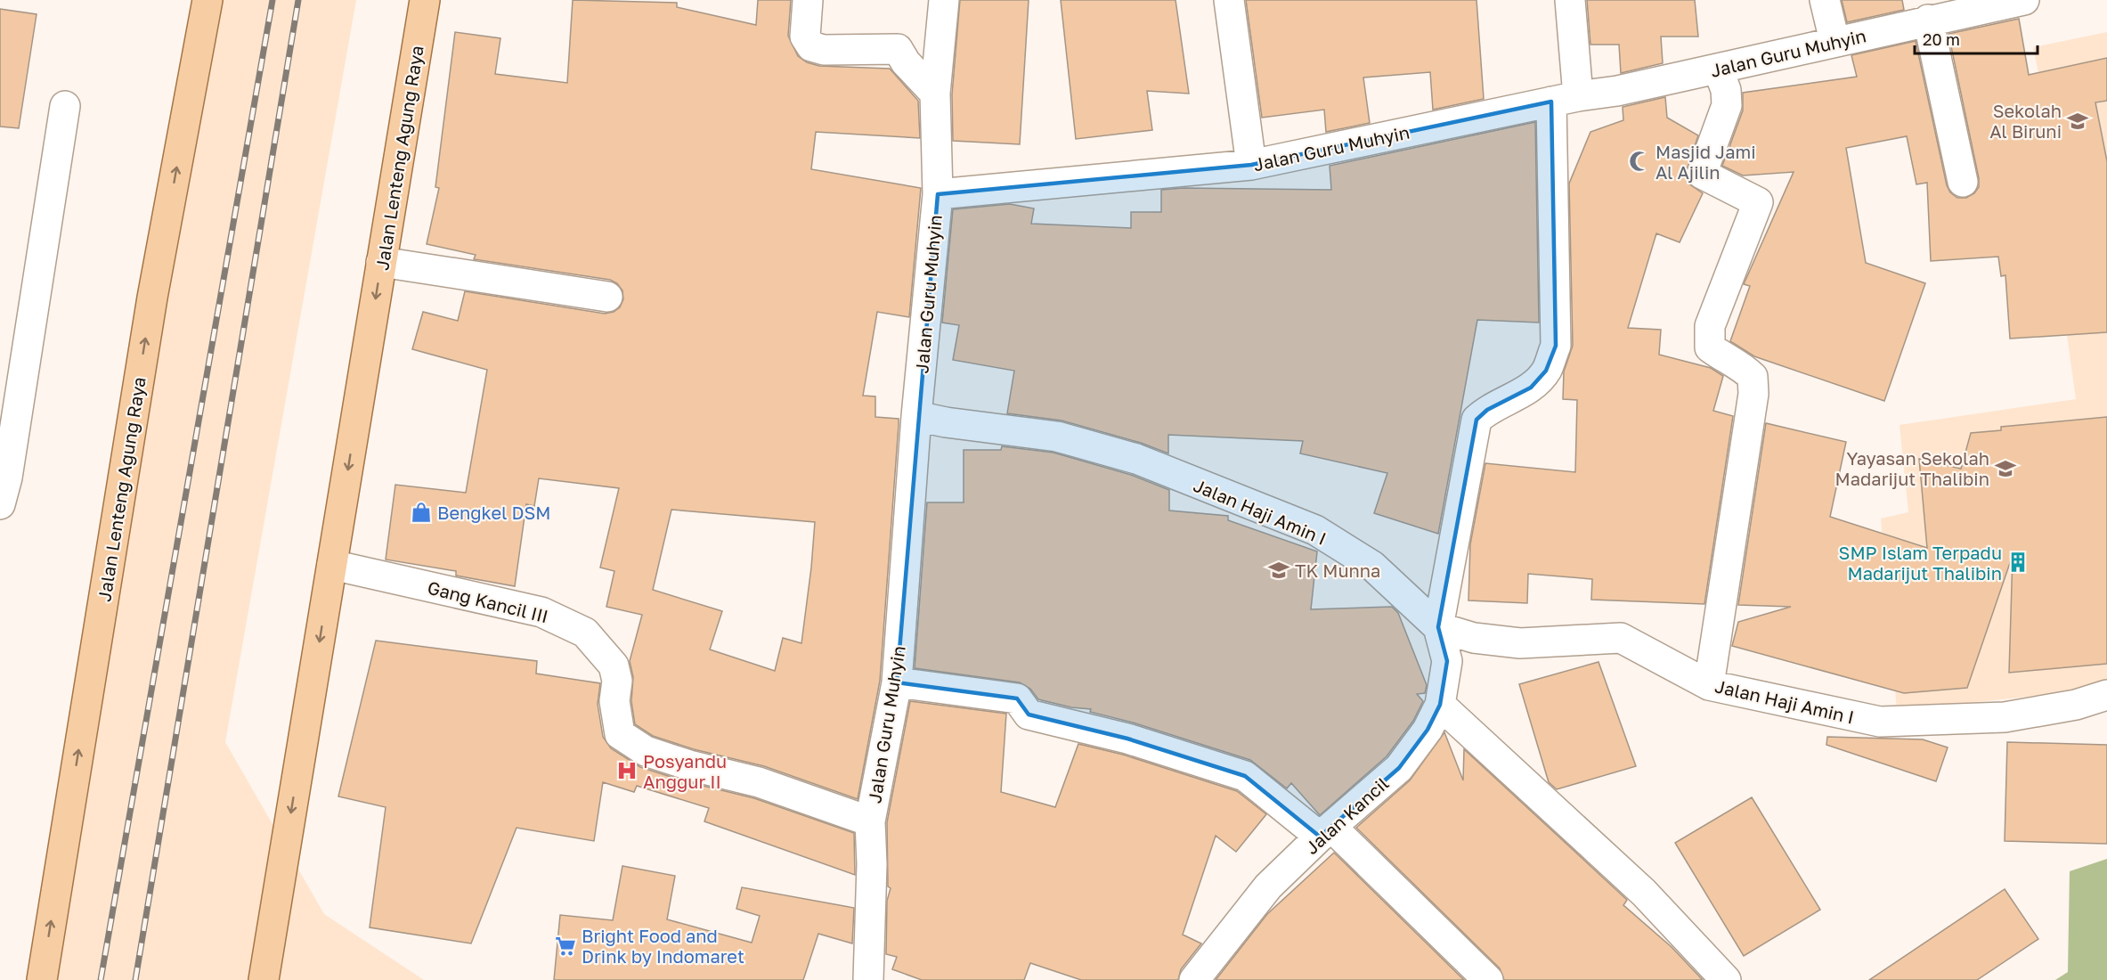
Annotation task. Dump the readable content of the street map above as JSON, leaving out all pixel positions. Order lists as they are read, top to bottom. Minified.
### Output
{"streets":{"main road":["Jalan Lenteng Agung Raya"],"street":["Jalan Guru Muhyin","Jalan Haji Amin I","Gang Kancil III","Jalan Kancil"]},"crossings":[["Jalan Guru Muhyin","Jalan Haji Amin I"],["Jalan Guru Muhyin","Gang Kancil III"],["Jalan Lenteng Agung Raya","Gang Kancil III"],["Jalan Haji Amin I","Jalan Kancil"]],"places":{"school or university":["Sekolah Al Biruni","Yayasan Sekolah Madarijut Thalibin","TK Munna"],"mosque":["Masjid Jami Al Ajilin"],"shop":["Bengkel DSM"],"building":["SMP Islam Terpadu Madarijut Thalibin"],"hospital":["Posyandu Anggur II"],"supermarket":["Bright Food and Drink by Indomaret"]},"scale_bar":"20 m"}
